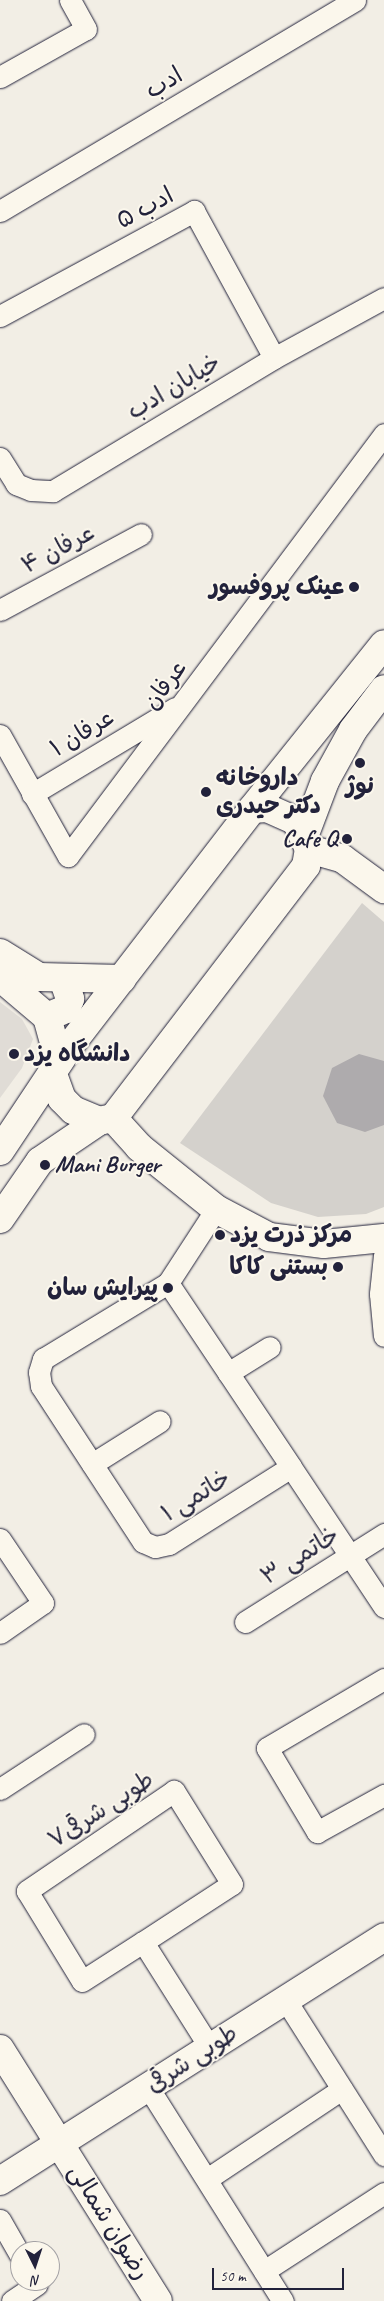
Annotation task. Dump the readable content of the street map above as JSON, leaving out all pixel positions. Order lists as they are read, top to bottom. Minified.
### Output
{"streets":{"main road":["طوبی شرقی","رضوان شمالی"],"street":["ادب","ادب ۵","خیابان ادب","عرفان ۴","عرفان","عرفان ۱","خاتمی ۱","خاتمی ۳","طوبی شرقی۷"]},"crossings":[["ادب ۵","خیابان ادب"],["عرفان","عرفان ۱"],["طوبی شرقی","رضوان شمالی"]],"places":["عینک پروفسور","نوژ","داروخانه دکتر حیدری","Cafe Q","دانشگاه یزد","Mani Burger","مرکز ذرت یزد","بستنی کاکا","پیرایش سان"],"scale_bar":"50 m","north":"bottom"}
